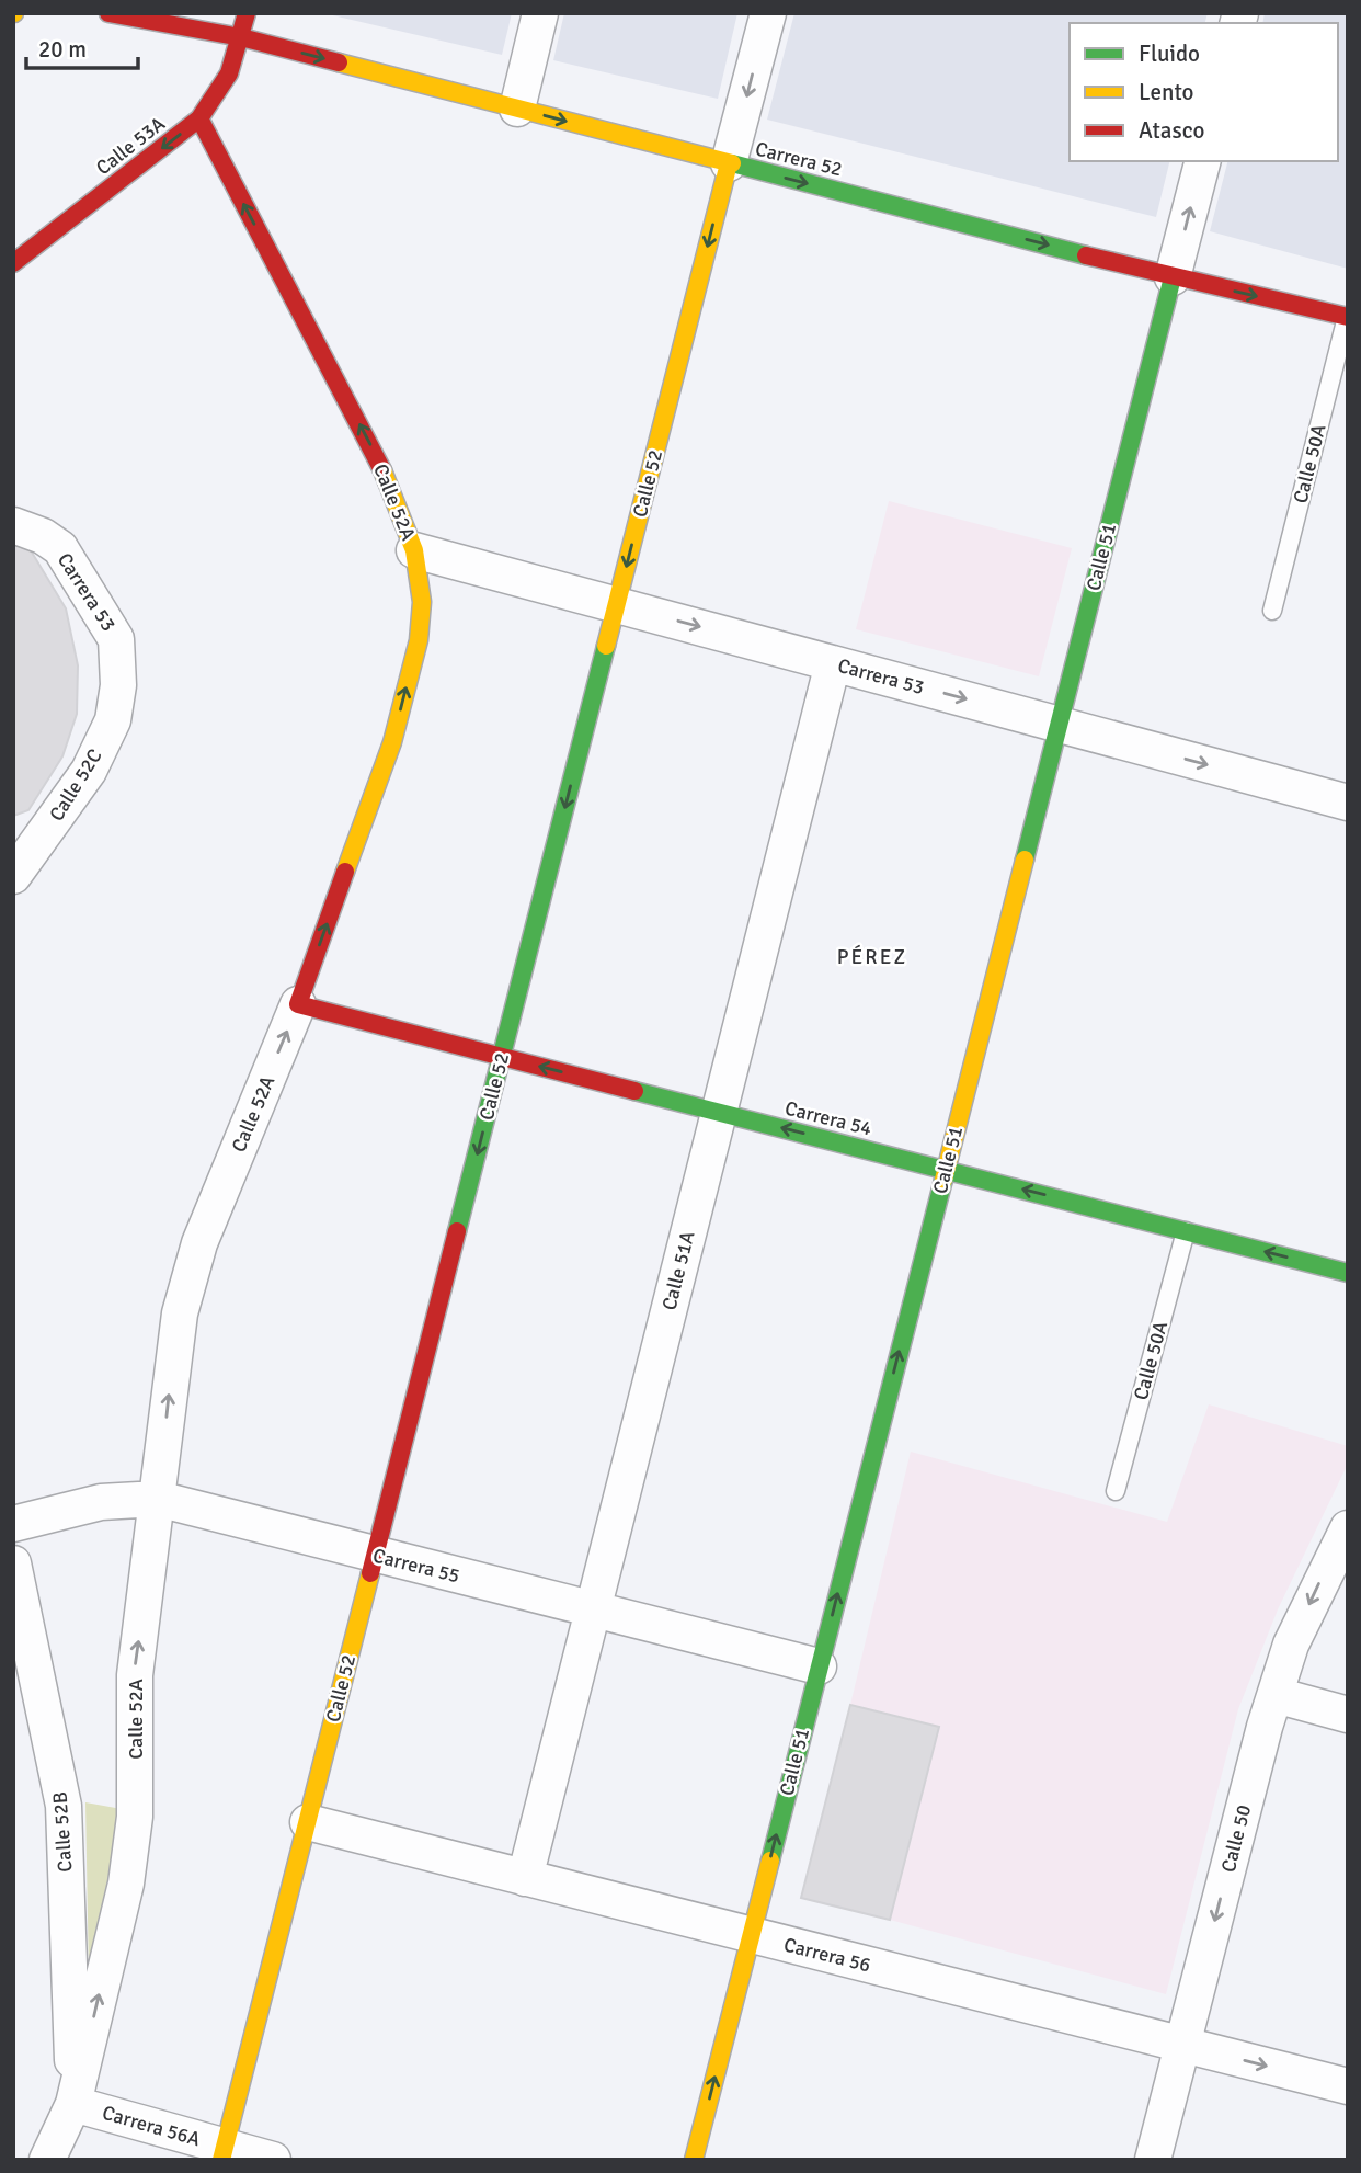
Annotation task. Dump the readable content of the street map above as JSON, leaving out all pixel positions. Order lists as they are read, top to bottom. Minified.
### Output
{"streets":{"street":["Calle 53A","Carrera 52","Calle 52","Calle 52A","Calle 51","Carrera 53","Calle 52C","Carrera 54","Calle 51A","Carrera 55","Calle 52B","Calle 50","Carrera 56","Carrera 56A"],"lane":["Calle 50A"]},"crossings":[["Calle 53A","Carrera 52"],["Calle 53A","Calle 52A"],["Carrera 52","Calle 50A"],["Carrera 52","Calle 52"],["Carrera 52","Calle 51"],["Calle 50A","Carrera 54"],["Calle 52","Carrera 53"],["Calle 52","Carrera 54"],["Calle 52","Carrera 55"],["Calle 52","Carrera 56"],["Calle 52","Carrera 56A"],["Calle 52A","Carrera 53"],["Calle 52A","Carrera 54"],["Calle 52A","Carrera 55"],["Calle 52A","Calle 52B"],["Calle 52A","Carrera 56A"],["Calle 51","Carrera 53"],["Calle 51","Carrera 54"],["Calle 51","Carrera 55"],["Calle 51","Carrera 56"],["Carrera 53","Calle 52C"],["Carrera 53","Calle 51A"],["Carrera 54","Calle 51A"],["Calle 51A","Carrera 55"],["Calle 51A","Carrera 56"],["Calle 52B","Carrera 56A"],["Calle 50","Carrera 56"]],"one_way":["Calle 53A","Carrera 52","Calle 52","Calle 52A","Calle 51","Carrera 53","Carrera 54","Calle 50"],"districts":["PÉREZ"],"legend":["Fluido","Lento","Atasco"],"scale_bar":"20 m"}
